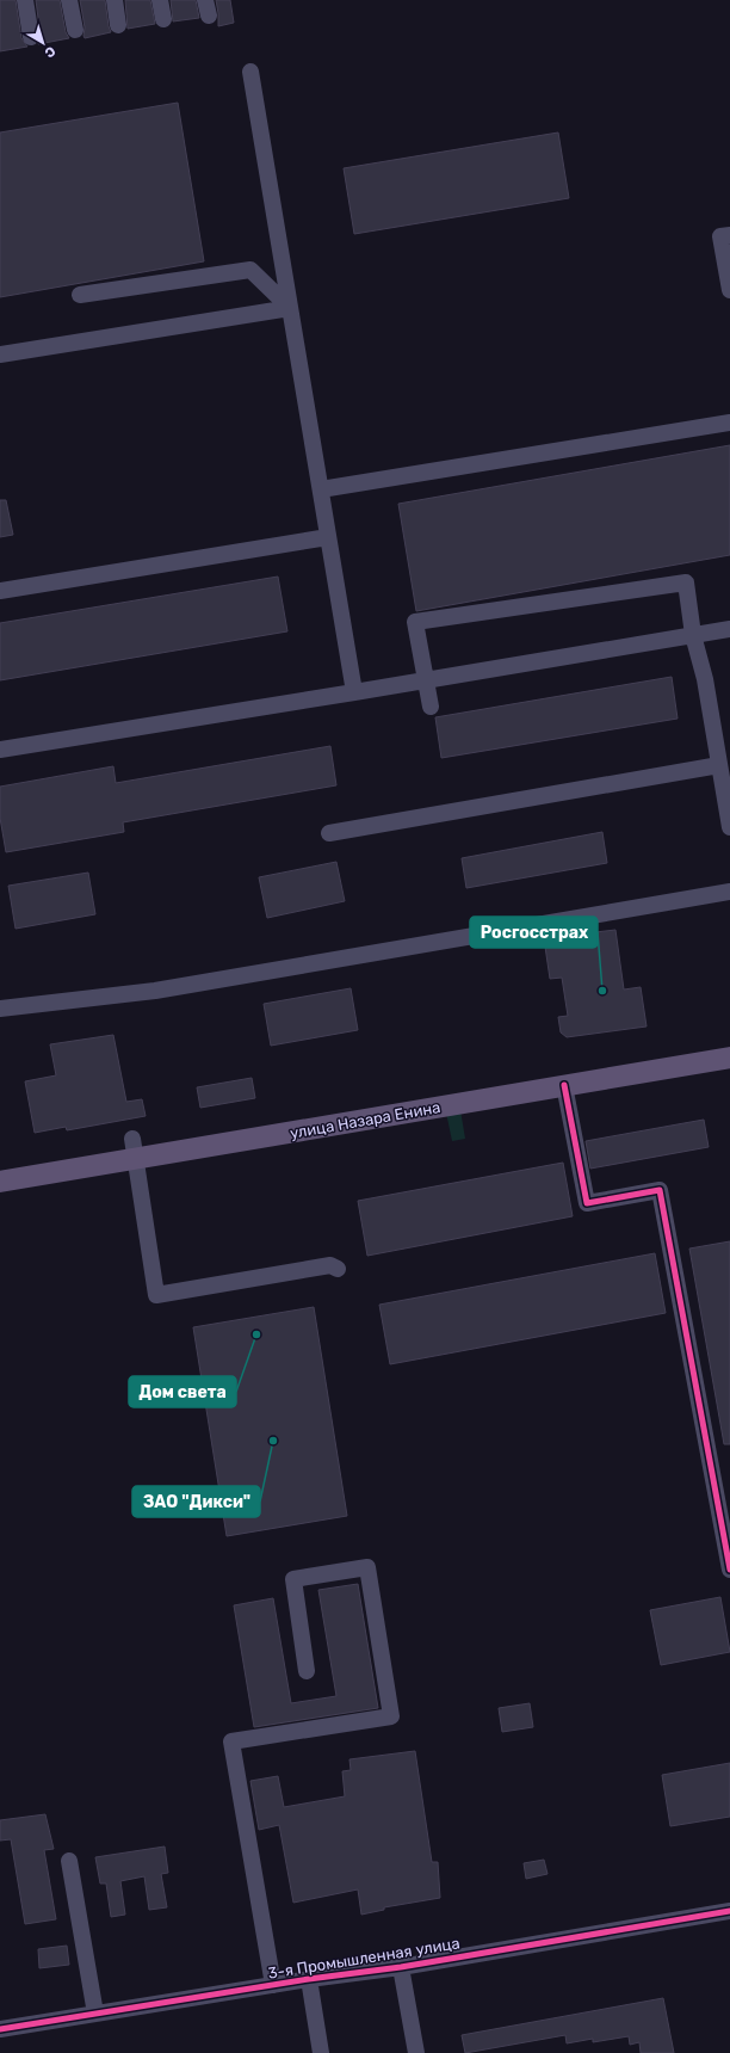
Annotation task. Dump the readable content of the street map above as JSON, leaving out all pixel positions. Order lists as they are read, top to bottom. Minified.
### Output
{"streets":{"main road":["улица Назара Енина"],"street":["3-я Промышленная улица"]},"places":["Росгосстрах","Дом света","ЗАО \"Дикси\""],"north":"bottom right"}
